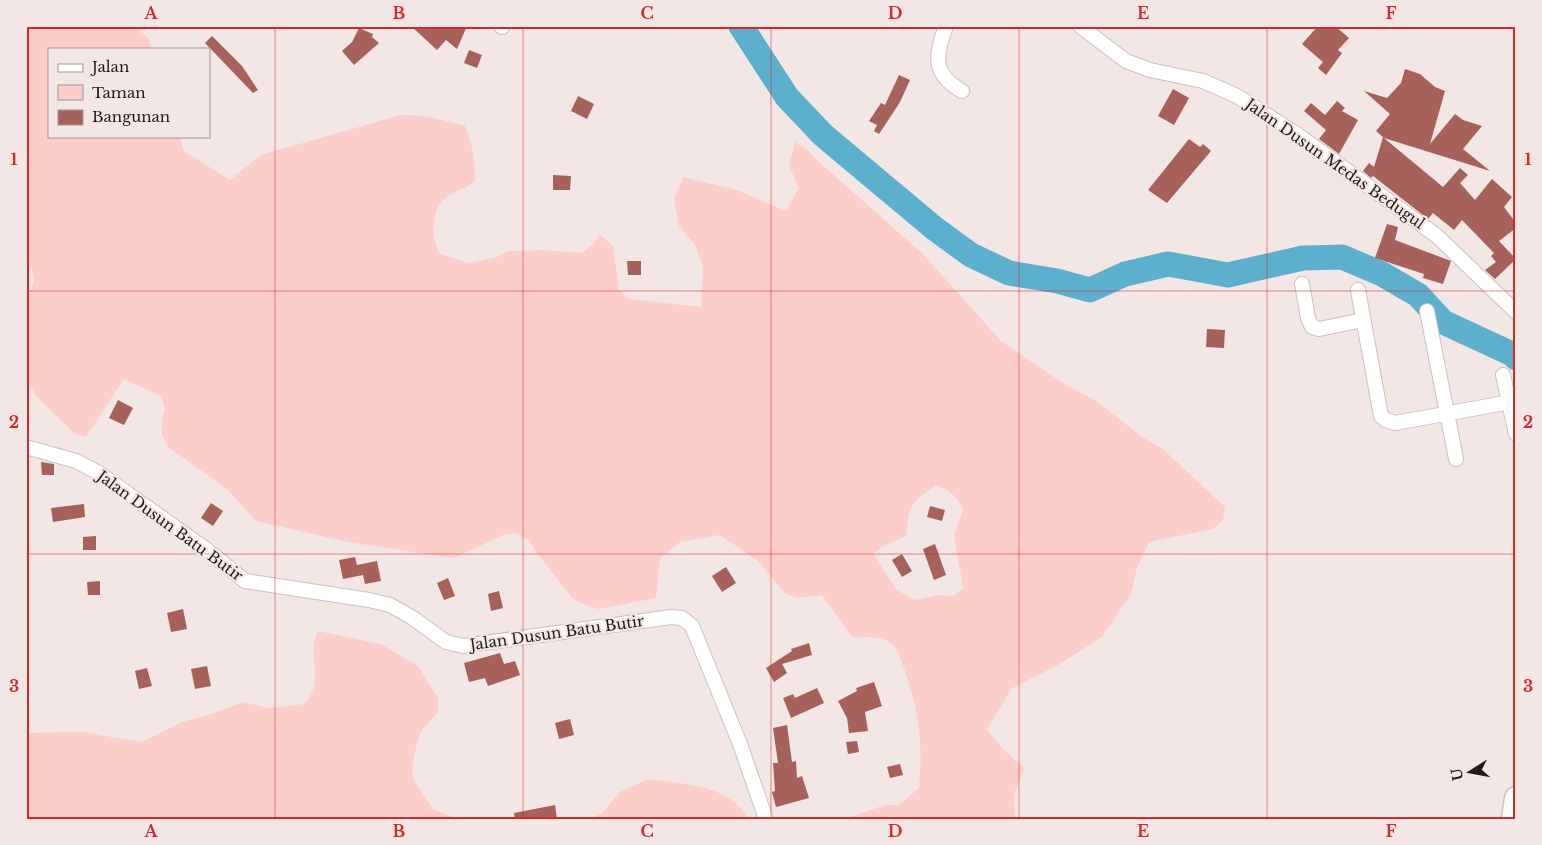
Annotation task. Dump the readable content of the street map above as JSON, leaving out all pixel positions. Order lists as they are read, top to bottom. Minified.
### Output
{"streets":{"street":["Jalan Dusun Medas Bedugul","Jalan Dusun Batu Butir"]},"legend":["Jalan","Taman","Bangunan"],"north":"left","grid":{"columns":["A","B","C","D","E","F"],"rows":["1","2","3"]}}
